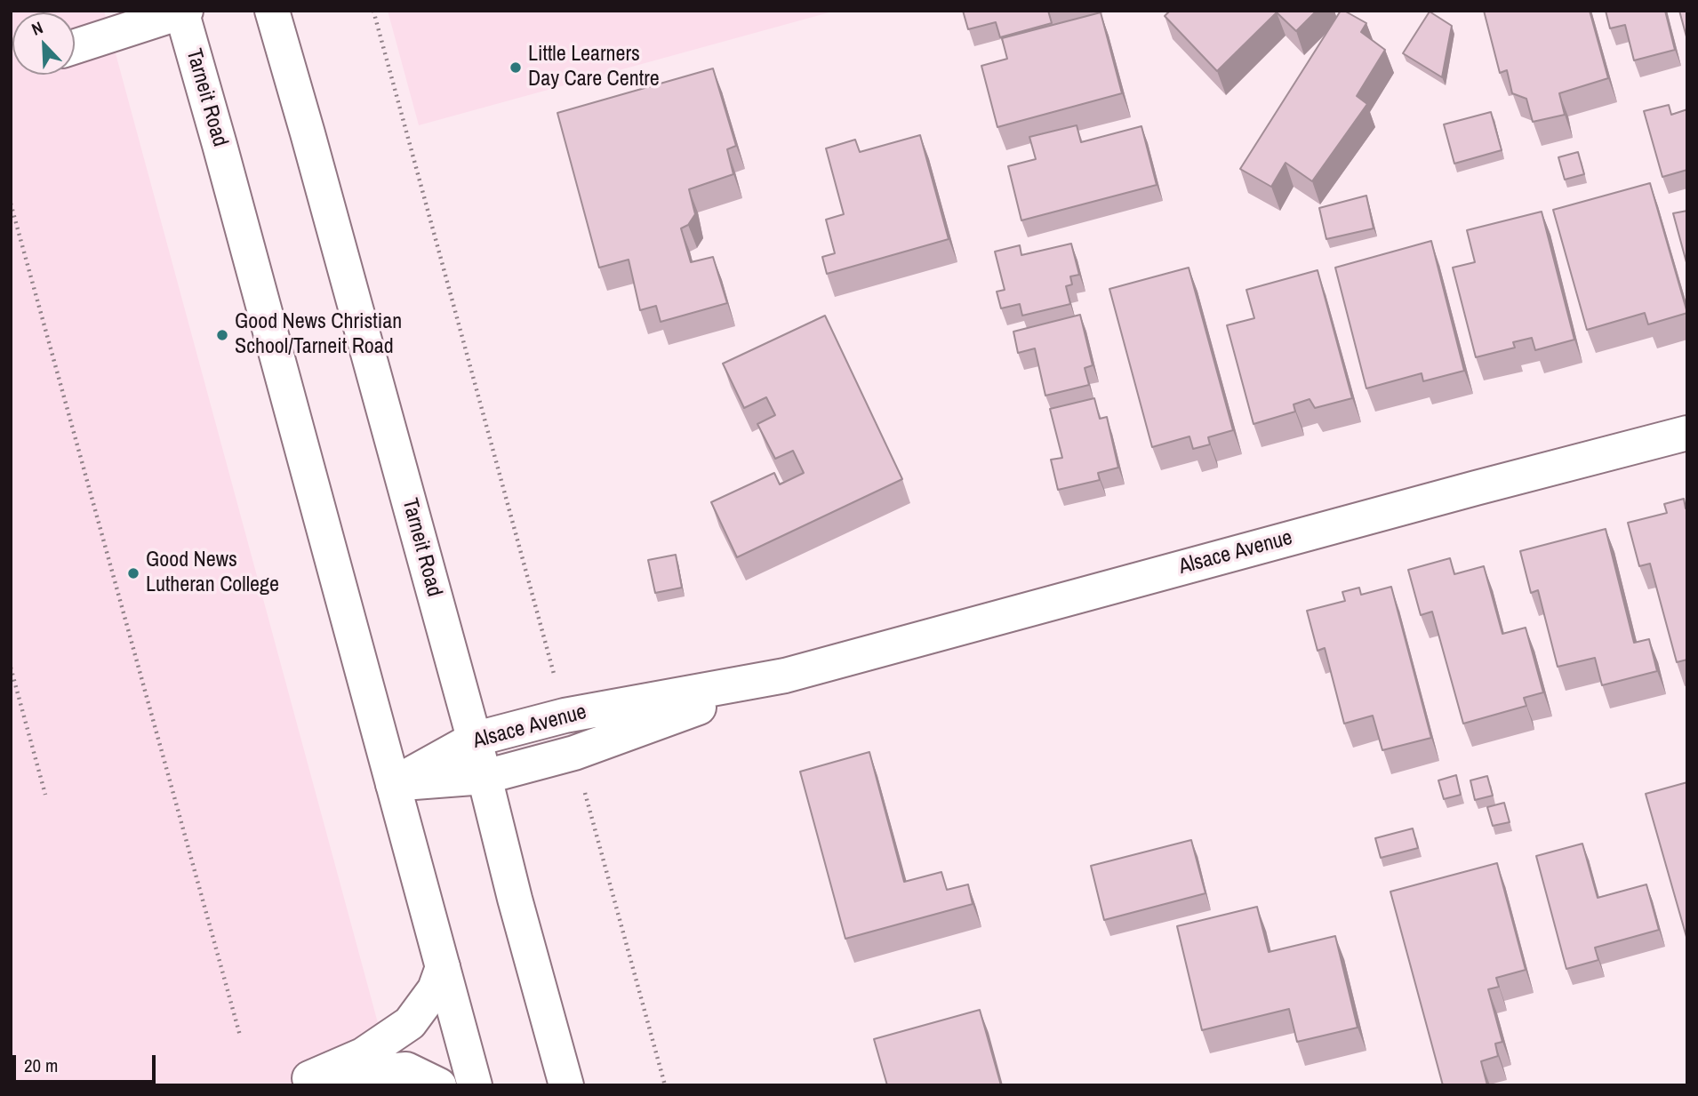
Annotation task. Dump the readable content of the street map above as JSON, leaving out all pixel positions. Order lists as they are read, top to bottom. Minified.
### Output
{"streets":{"main road":["Tarneit Road","Alsace Avenue"]},"crossings":[["Tarneit Road","Alsace Avenue"]],"places":["Little Learners Day Care Centre","Good News Christian School/Tarneit Road","Good News Lutheran College"],"scale_bar":"20 m","north":"top left"}
